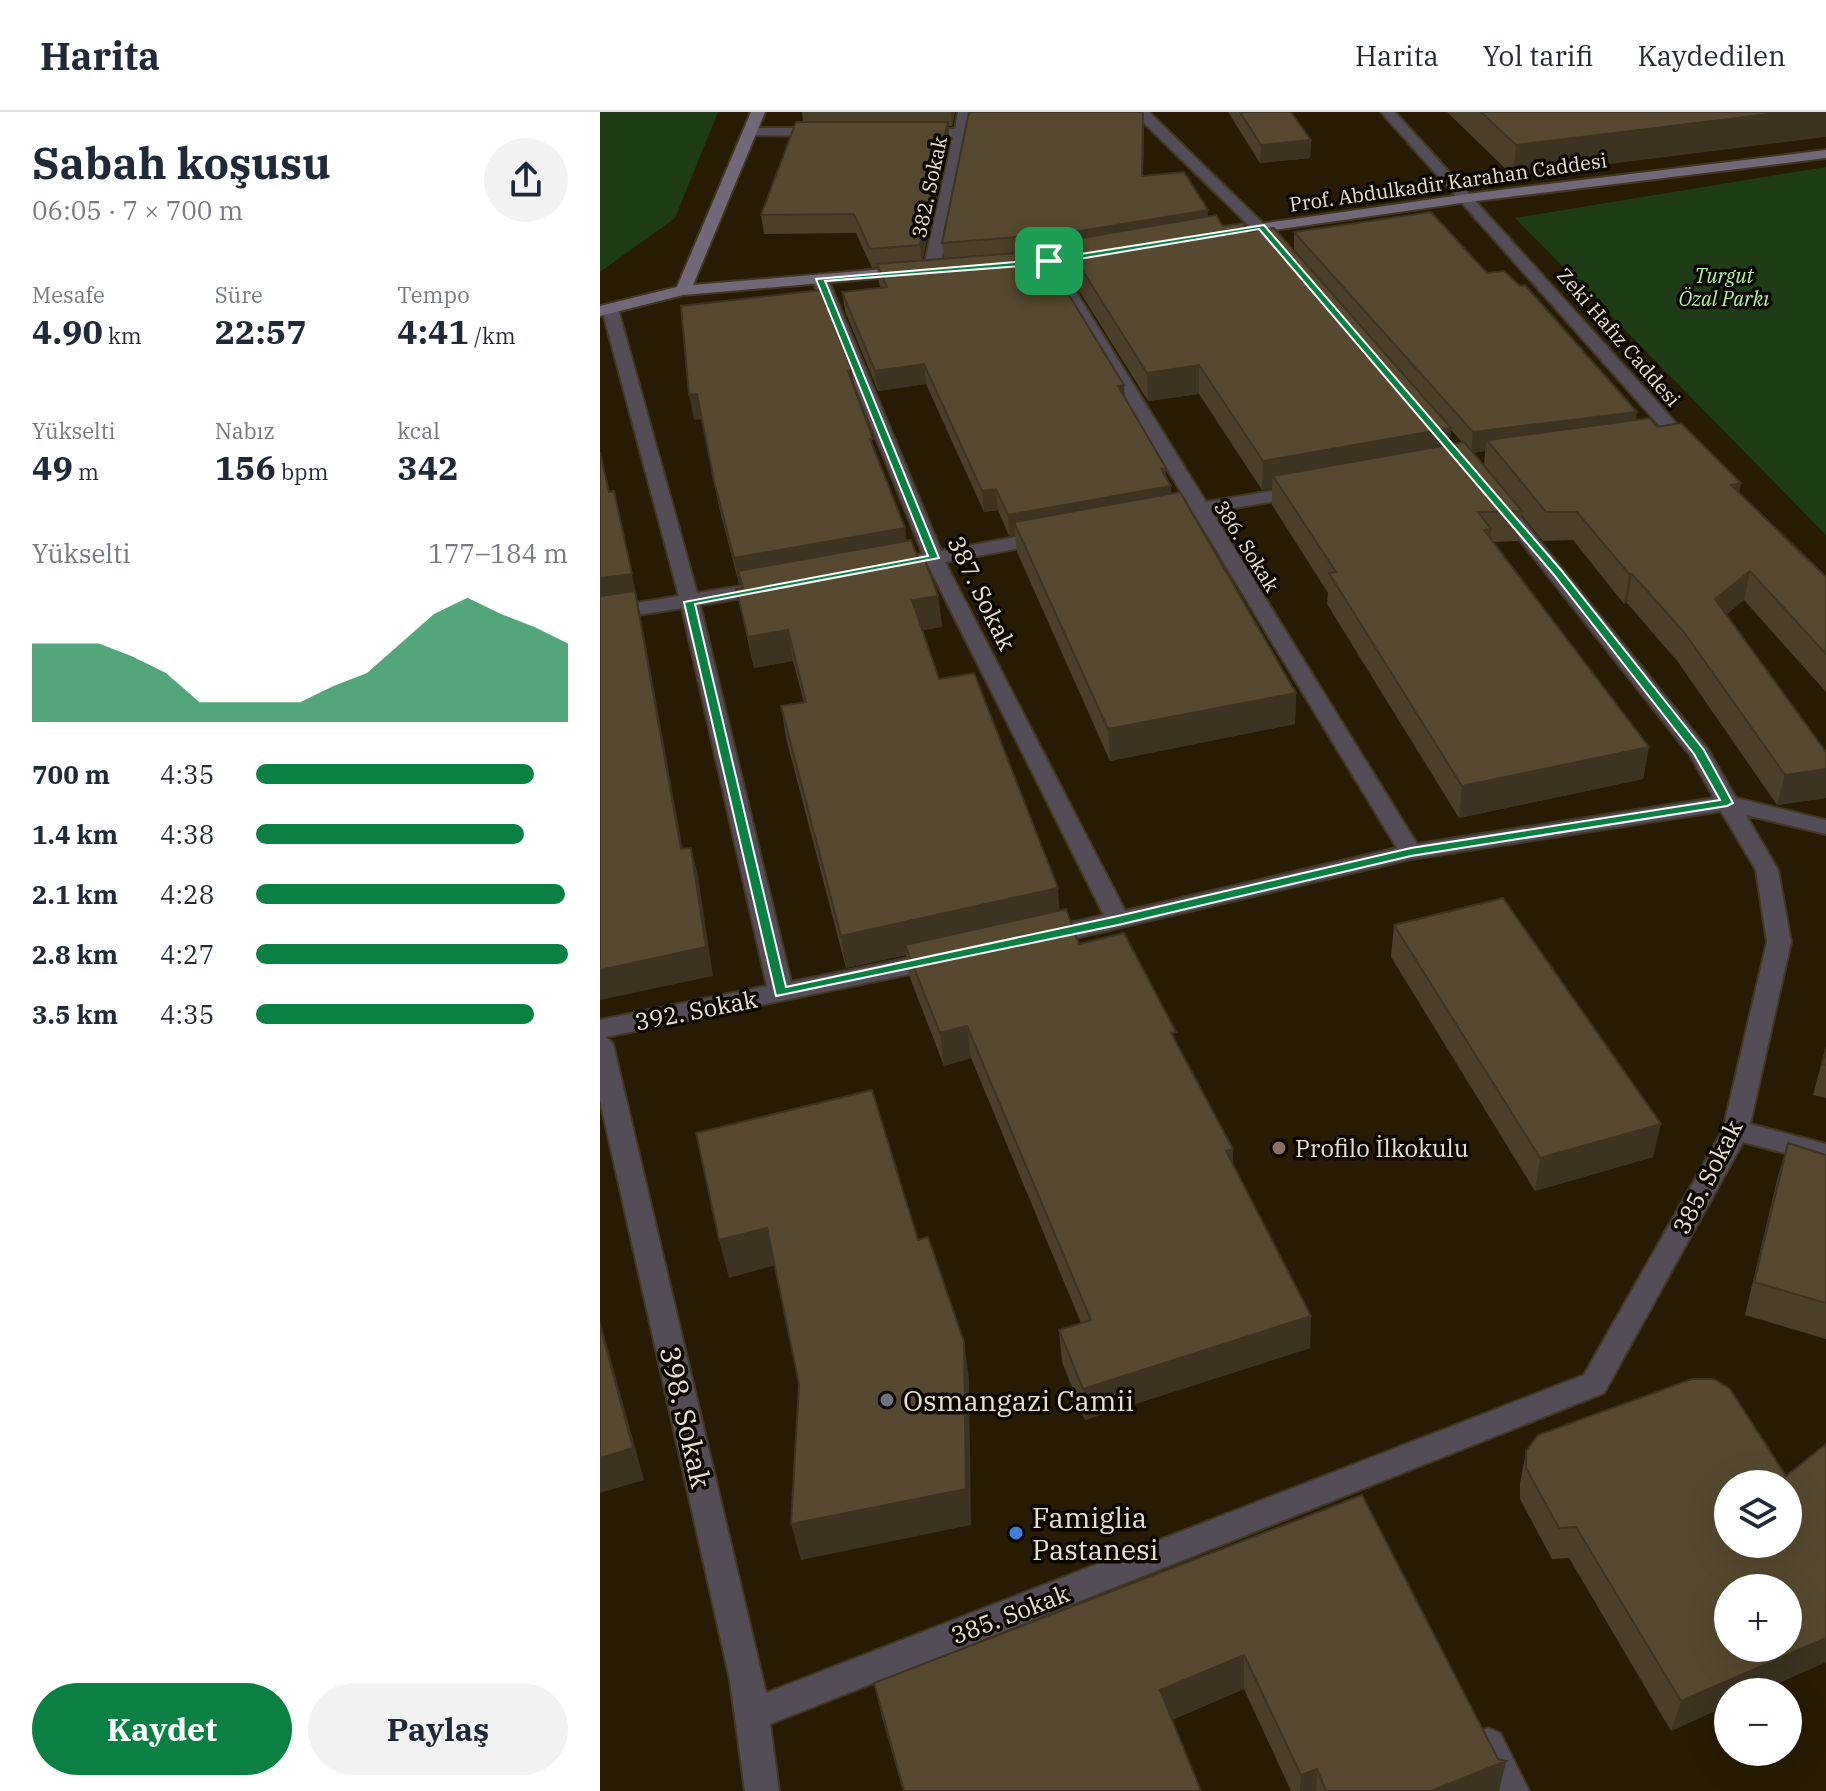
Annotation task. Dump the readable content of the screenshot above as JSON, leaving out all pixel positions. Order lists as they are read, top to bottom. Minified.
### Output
{"streets":{"main road":["Prof. Abdulkadir Karahan Caddesi"],"street":["382. Sokak","Zeki Hafız Caddesi","386. Sokak","387. Sokak","392. Sokak","385. Sokak","398. Sokak"]},"crossings":[["Prof. Abdulkadir Karahan Caddesi","Zeki Hafız Caddesi"],["385. Sokak","398. Sokak"]],"parks":["Turgut Özal Parkı"],"places":["Profilo İlkokulu","Osmangazi Camii","Famiglia Pastanesi"],"page":{"header":"Harita","nav":["Harita","Yol tarifi","Kaydedilen"],"heading":["Sabah koşusu","06:05 · 7 × 700 m"],"stats":[["Mesafe","4.90 km"],["Süre","22:57"],["Tempo","4:41 /km"],["Yükselti","49 m"],["Nabız","156 bpm"],["kcal","342"]],"chart":["Yükselti","177–184 m"],"list":[{"name":"700 m","note":"4:35"},{"name":"1.4 km","note":"4:38"},{"name":"2.1 km","note":"4:28"},{"name":"2.8 km","note":"4:27"},{"name":"3.5 km","note":"4:35"}],"map_buttons":["+","−"],"buttons":["Kaydet","Paylaş"]}}
